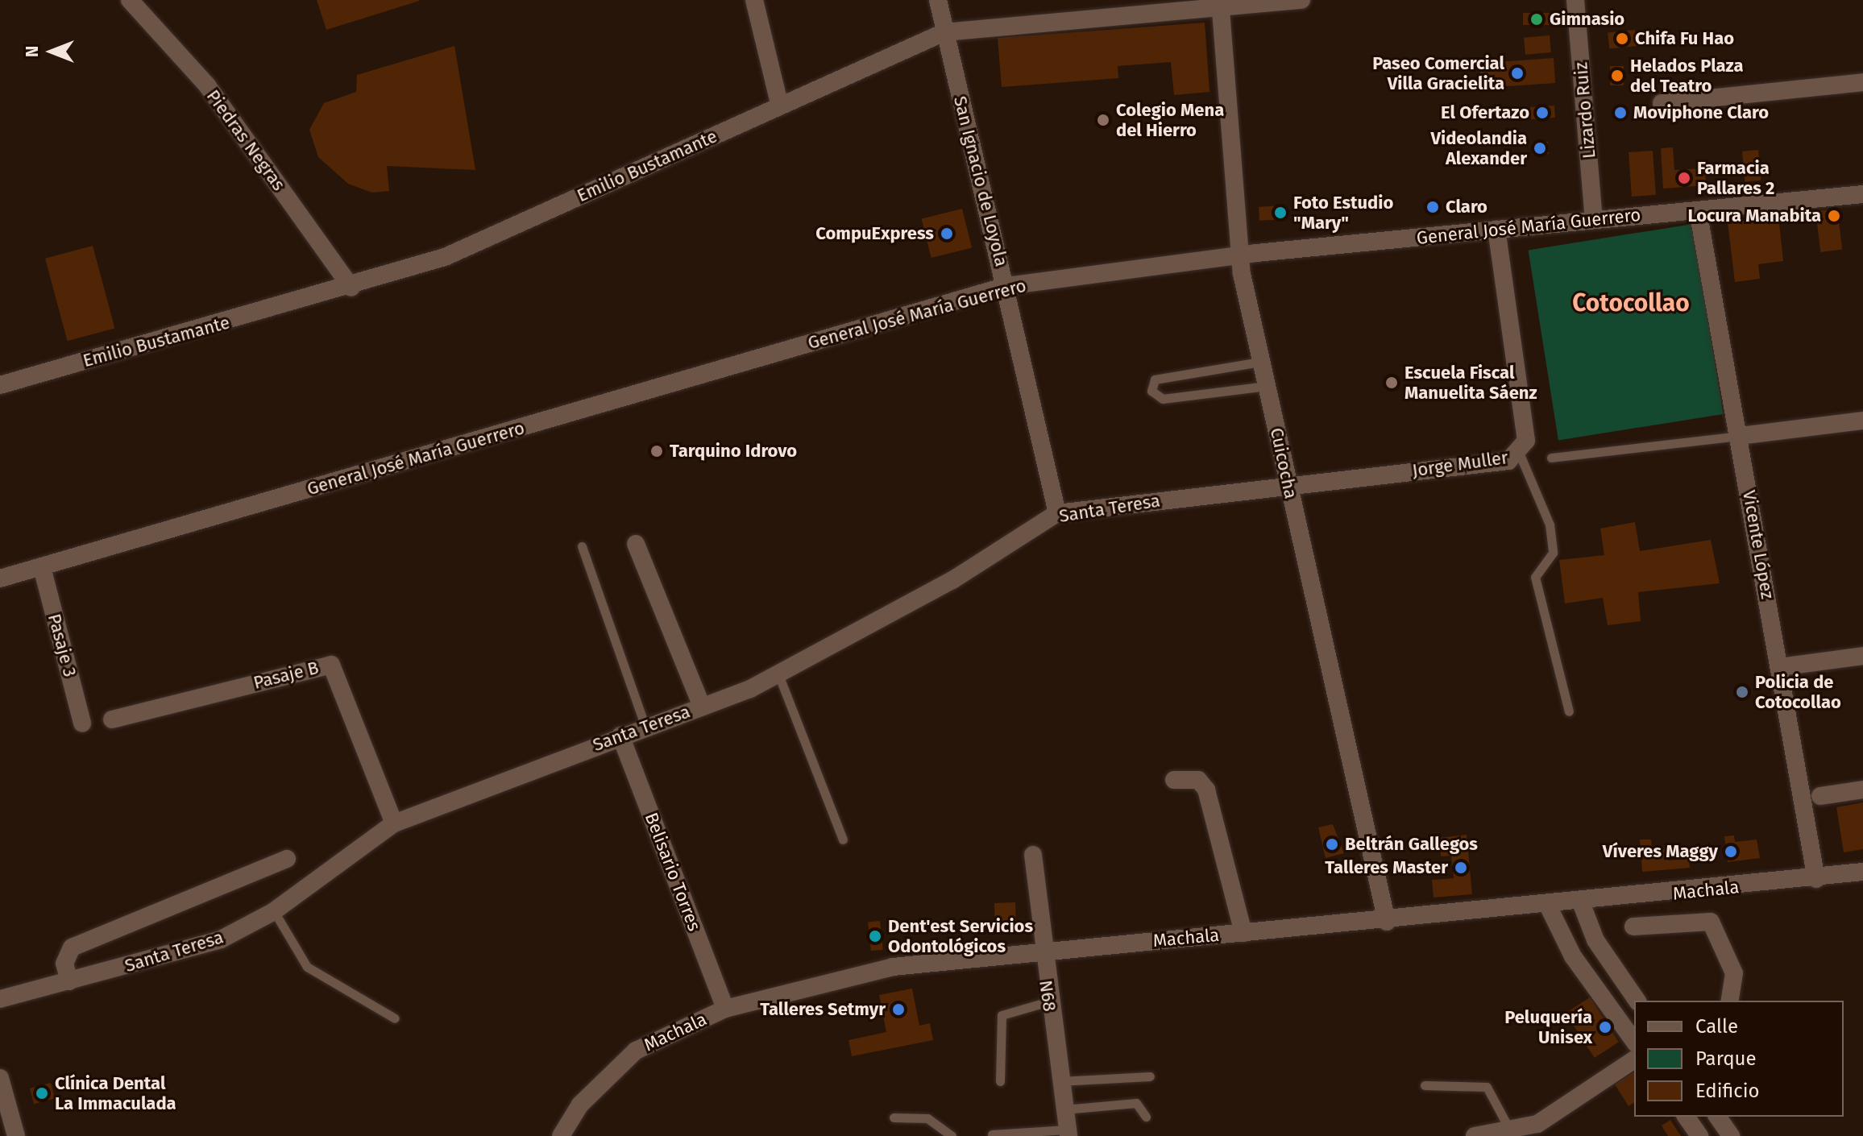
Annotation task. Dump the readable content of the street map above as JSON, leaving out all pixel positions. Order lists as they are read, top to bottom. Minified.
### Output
{"streets":{"street":["Lizardo Ruiz","Piedras Negras","Emilio Bustamante","San Ignacio de Loyola","General José María Guerrero","Cuicocha","Jorge Muller","Santa Teresa","Vicente López","Pasaje 3","Pasaje B","Belisario Torres","Machala","N68"]},"crossings":[["Lizardo Ruiz","General José María Guerrero"],["Piedras Negras","Emilio Bustamante"],["Emilio Bustamante","San Ignacio de Loyola"],["Emilio Bustamante","Cuicocha"],["San Ignacio de Loyola","General José María Guerrero"],["San Ignacio de Loyola","Santa Teresa"],["General José María Guerrero","Cuicocha"],["General José María Guerrero","Jorge Muller"],["General José María Guerrero","Vicente López"],["General José María Guerrero","Pasaje 3"],["Cuicocha","Jorge Muller"],["Cuicocha","Santa Teresa"],["Cuicocha","Machala"],["Jorge Muller","Santa Teresa"],["Santa Teresa","Pasaje B"],["Santa Teresa","Belisario Torres"],["Vicente López","Machala"],["Belisario Torres","Machala"],["Machala","N68"]],"districts":["Cotocollao"],"places":["Gimnasio","Chifa Fu Hao","Paseo Comercial Villa Gracielita","Helados Plaza del Teatro","El Ofertazo","Moviphone Claro","Colegio Mena del Hierro","Videolandia Alexander","Farmacia Pallares 2","Claro","Foto Estudio \"Mary\"","Locura Manabita","CompuExpress","Escuela Fiscal Manuelita Sáenz","Tarquino Idrovo","Policia de Cotocollao","Beltrán Gallegos","Víveres Maggy","Talleres Master","Dent'est Servicios Odontológicos","Talleres Setmyr","Peluquería Unisex","Clínica Dental La Immaculada"],"legend":["Calle","Parque","Edificio"],"north":"left"}
